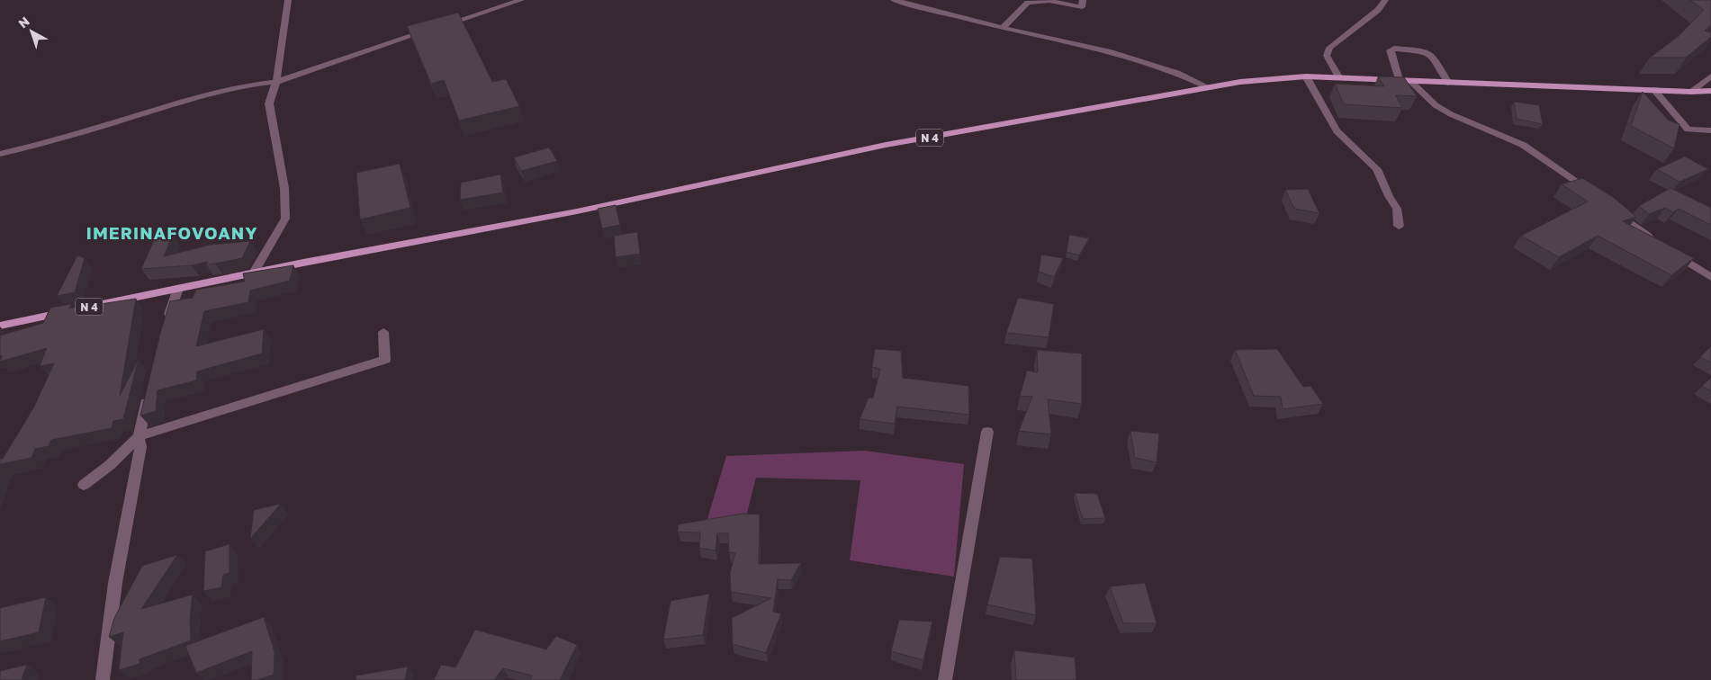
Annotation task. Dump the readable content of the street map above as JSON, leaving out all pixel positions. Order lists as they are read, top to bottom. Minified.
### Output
{"streets":{"main road":["N 4"]},"districts":["IMERINAFOVOANY"],"north":"top left"}
